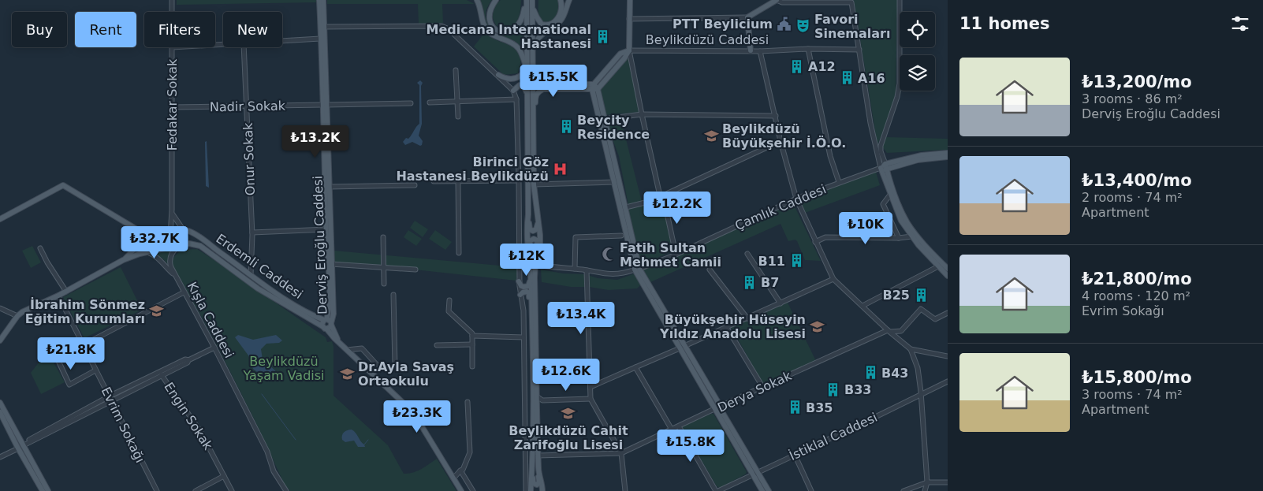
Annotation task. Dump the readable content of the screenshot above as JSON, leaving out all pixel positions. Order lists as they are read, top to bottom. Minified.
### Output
{"streets":{"main road":["Beylikdüzü Caddesi","Derviş Eroğlu Caddesi","Erdemli Caddesi"],"street":["Fedakar Sokak","Nadir Sokak","Onur Sokak","Çamlık Caddesi","Kışla Caddesi","Derya Sokak","Engin Sokak","Evrim Sokağı","İstiklal Caddesi"]},"crossings":[["Fedakar Sokak","Nadir Sokak"],["Nadir Sokak","Onur Sokak"],["Nadir Sokak","Derviş Eroğlu Caddesi"],["Onur Sokak","Erdemli Caddesi"],["Derviş Eroğlu Caddesi","Erdemli Caddesi"]],"parks":["Beylikdüzü Yaşam Vadisi"],"places":{"public building":["PTT Beylicium"],"theatre":["Favori Sinemaları"],"building":["Medicana International Hastanesi","A12","A16","Beycity Residence","B11","B7","B25","B43","B33","B35"],"school or university":["Beylikdüzü Büyükşehir İ.Ö.O.","İbrahim Sönmez Eğitim Kurumları","Büyükşehir Hüseyin Yıldız Anadolu Lisesi","Dr.Ayla Savaş Ortaokulu","Beylikdüzü Cahit Zarifoğlu Lisesi"],"hospital":["Birinci Göz Hastanesi Beylikdüzü"],"mosque":["Fatih Sultan Mehmet Camii"]},"page":{"heading":"11 homes","chip":["Buy","Rent","Filters","New"],"list":[{"name":"₺13,200/mo","note":"3 rooms · 86 m² · Derviş Eroğlu Caddesi"},{"name":"₺13,400/mo","note":"2 rooms · 74 m² · Apartment"},{"name":"₺21,800/mo","note":"4 rooms · 120 m² · Evrim Sokağı"},{"name":"₺15,800/mo","note":"3 rooms · 74 m² · Apartment"}],"price":["₺15.5K","₺13.2K","₺12.2K","₺10K","₺32.7K","₺12K","₺13.4K","₺21.8K","₺12.6K","₺23.3K","₺15.8K"]}}
